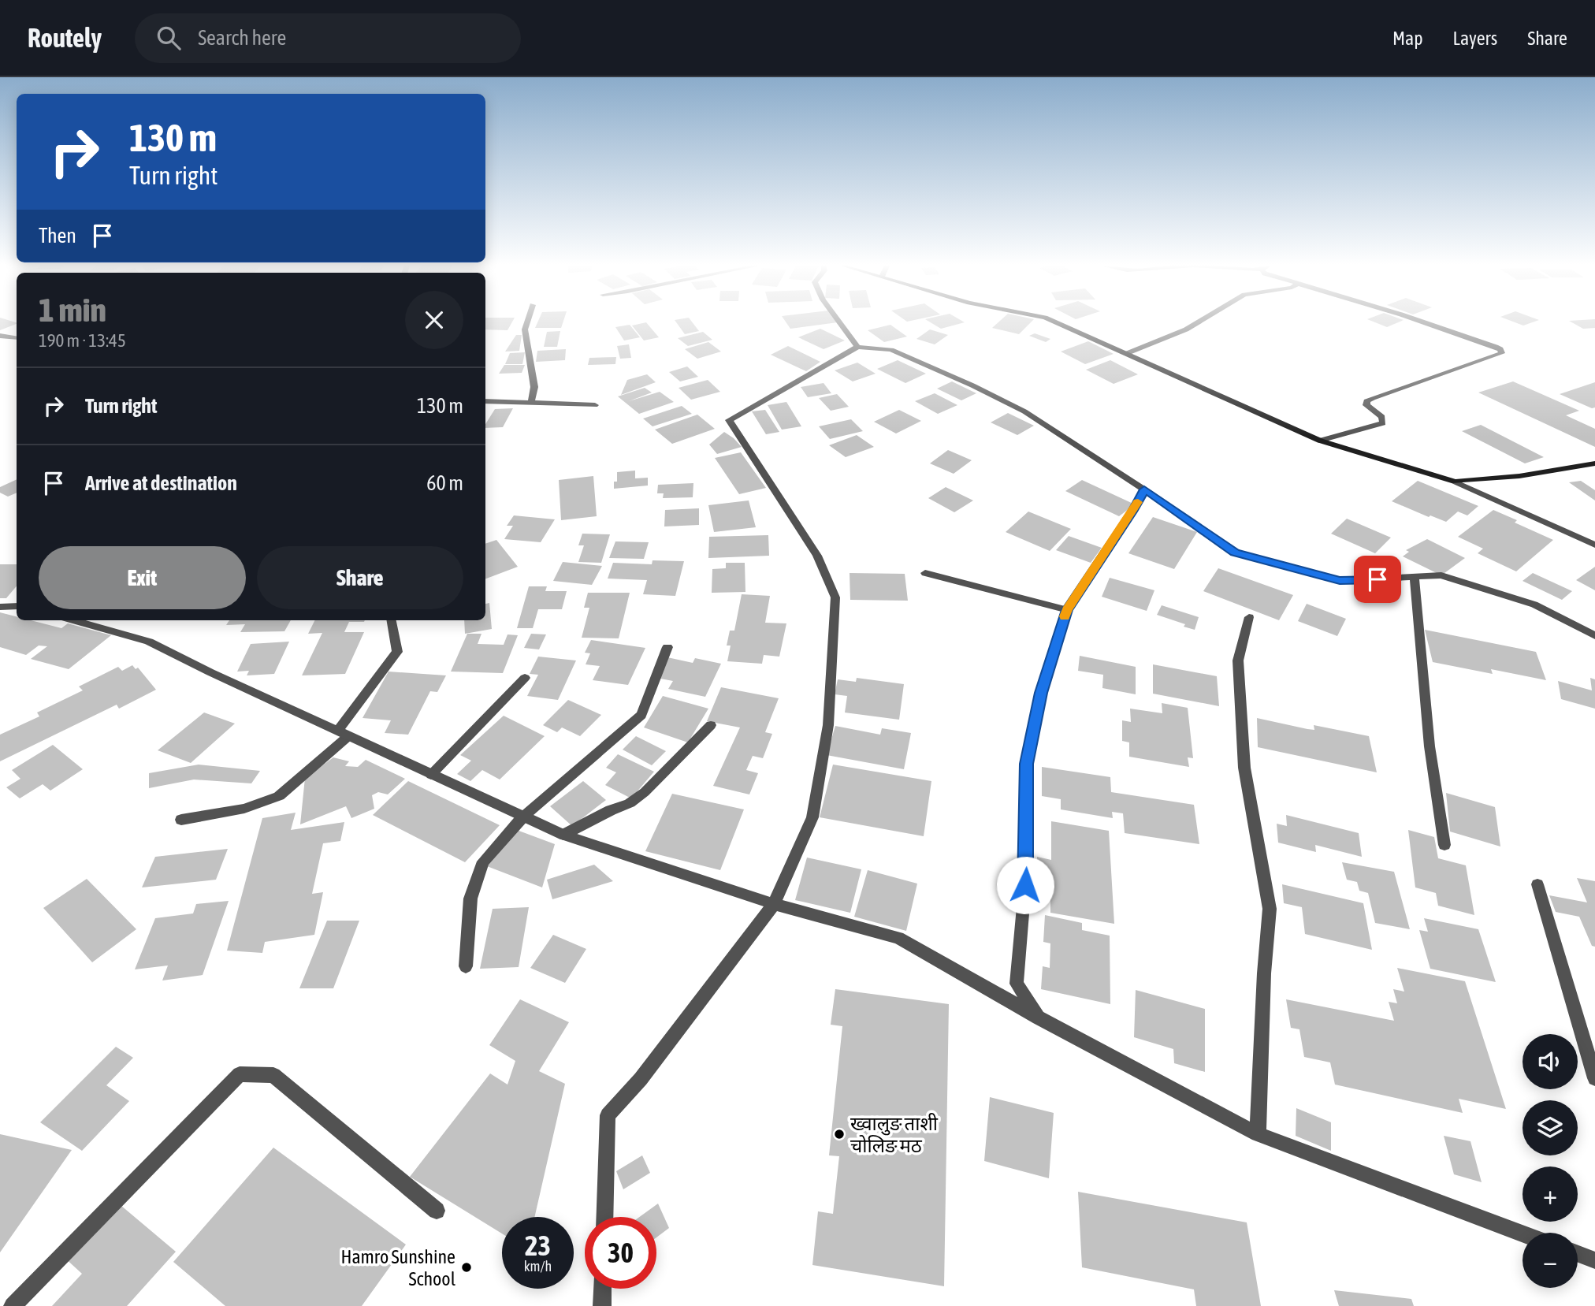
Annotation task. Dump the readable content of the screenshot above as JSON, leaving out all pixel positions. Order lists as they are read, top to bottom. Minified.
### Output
{"places":["ख्वालुङ ताशी चोलिङ मठ","Hamro Sunshine School"],"page":{"header":"Routely","search":"Search here","nav":["Map","Layers","Share"],"turn":["130 m","Turn right"],"then":"Then","heading":["1 min","190 m · 13:45"],"list":[{"name":"Turn right","value":"130 m"},{"name":"Arrive at destination","value":"60 m"}],"buttons":["Exit","Share"],"map_buttons":["+","−"],"speed":"23 km/h","limit":"30"}}
